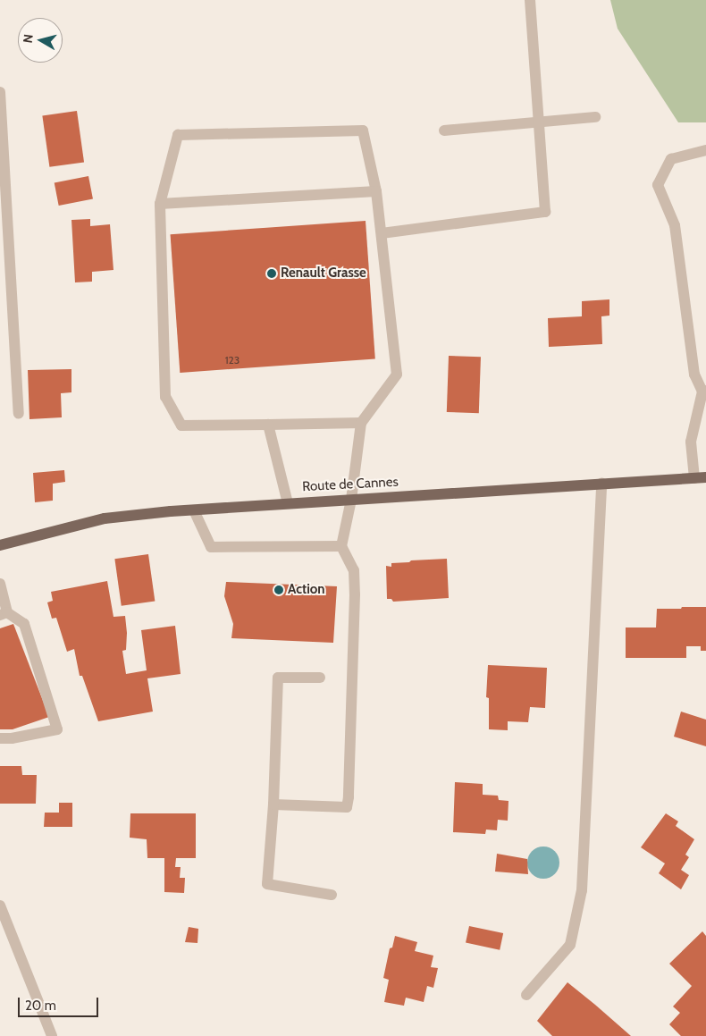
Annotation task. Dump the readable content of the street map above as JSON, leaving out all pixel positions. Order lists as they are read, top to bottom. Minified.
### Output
{"streets":{"main road":["Route de Cannes"]},"places":["Renault Grasse","Action"],"house_numbers":["123"],"scale_bar":"20 m","north":"left"}
